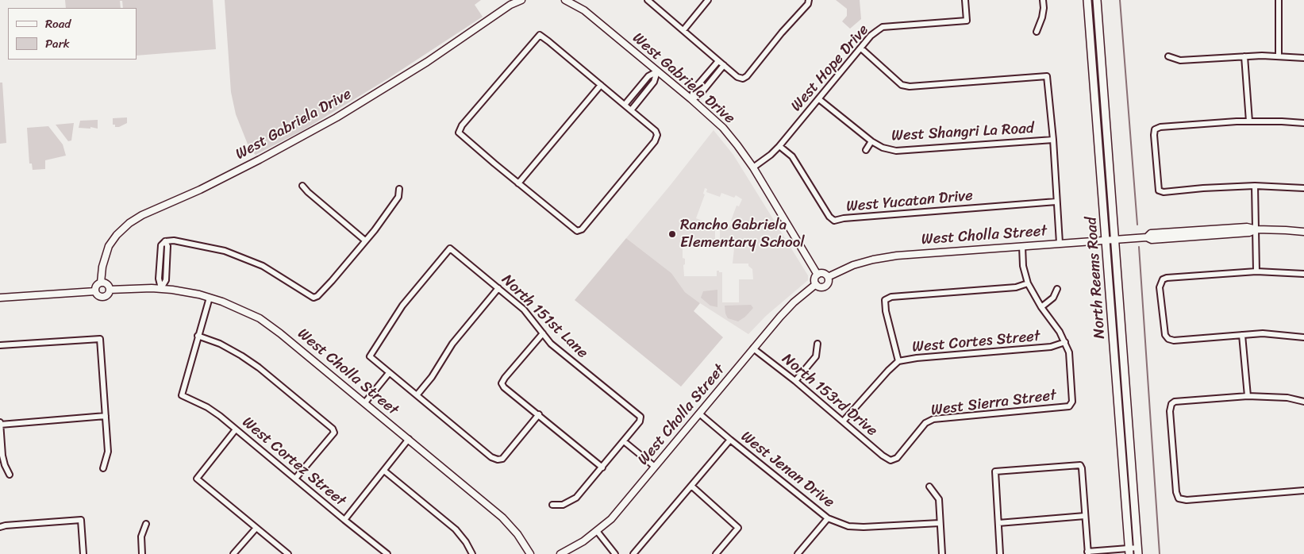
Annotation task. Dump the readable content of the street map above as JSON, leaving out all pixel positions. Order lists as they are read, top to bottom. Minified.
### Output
{"streets":{"main road":["North Reems Road"],"street":["West Hope Drive","West Gabriela Drive","West Shangri La Road","West Yucatan Drive","West Cholla Street","North 151st Lane","West Cortes Street","North 153rd Drive","West Sierra Street","West Cortez Street","West Jenan Drive"]},"crossings":[["West Hope Drive","West Gabriela Drive"],["West Hope Drive","West Shangri La Road"],["West Hope Drive","West Yucatan Drive"],["West Gabriela Drive","West Cholla Street"],["West Cholla Street","North Reems Road"],["West Cholla Street","North 153rd Drive"],["West Cholla Street","West Jenan Drive"],["West Cortes Street","North 153rd Drive"],["West Cortes Street","West Sierra Street"],["North 153rd Drive","West Sierra Street"]],"places":["Rancho Gabriela Elementary School"],"legend":["Road","Park"]}
